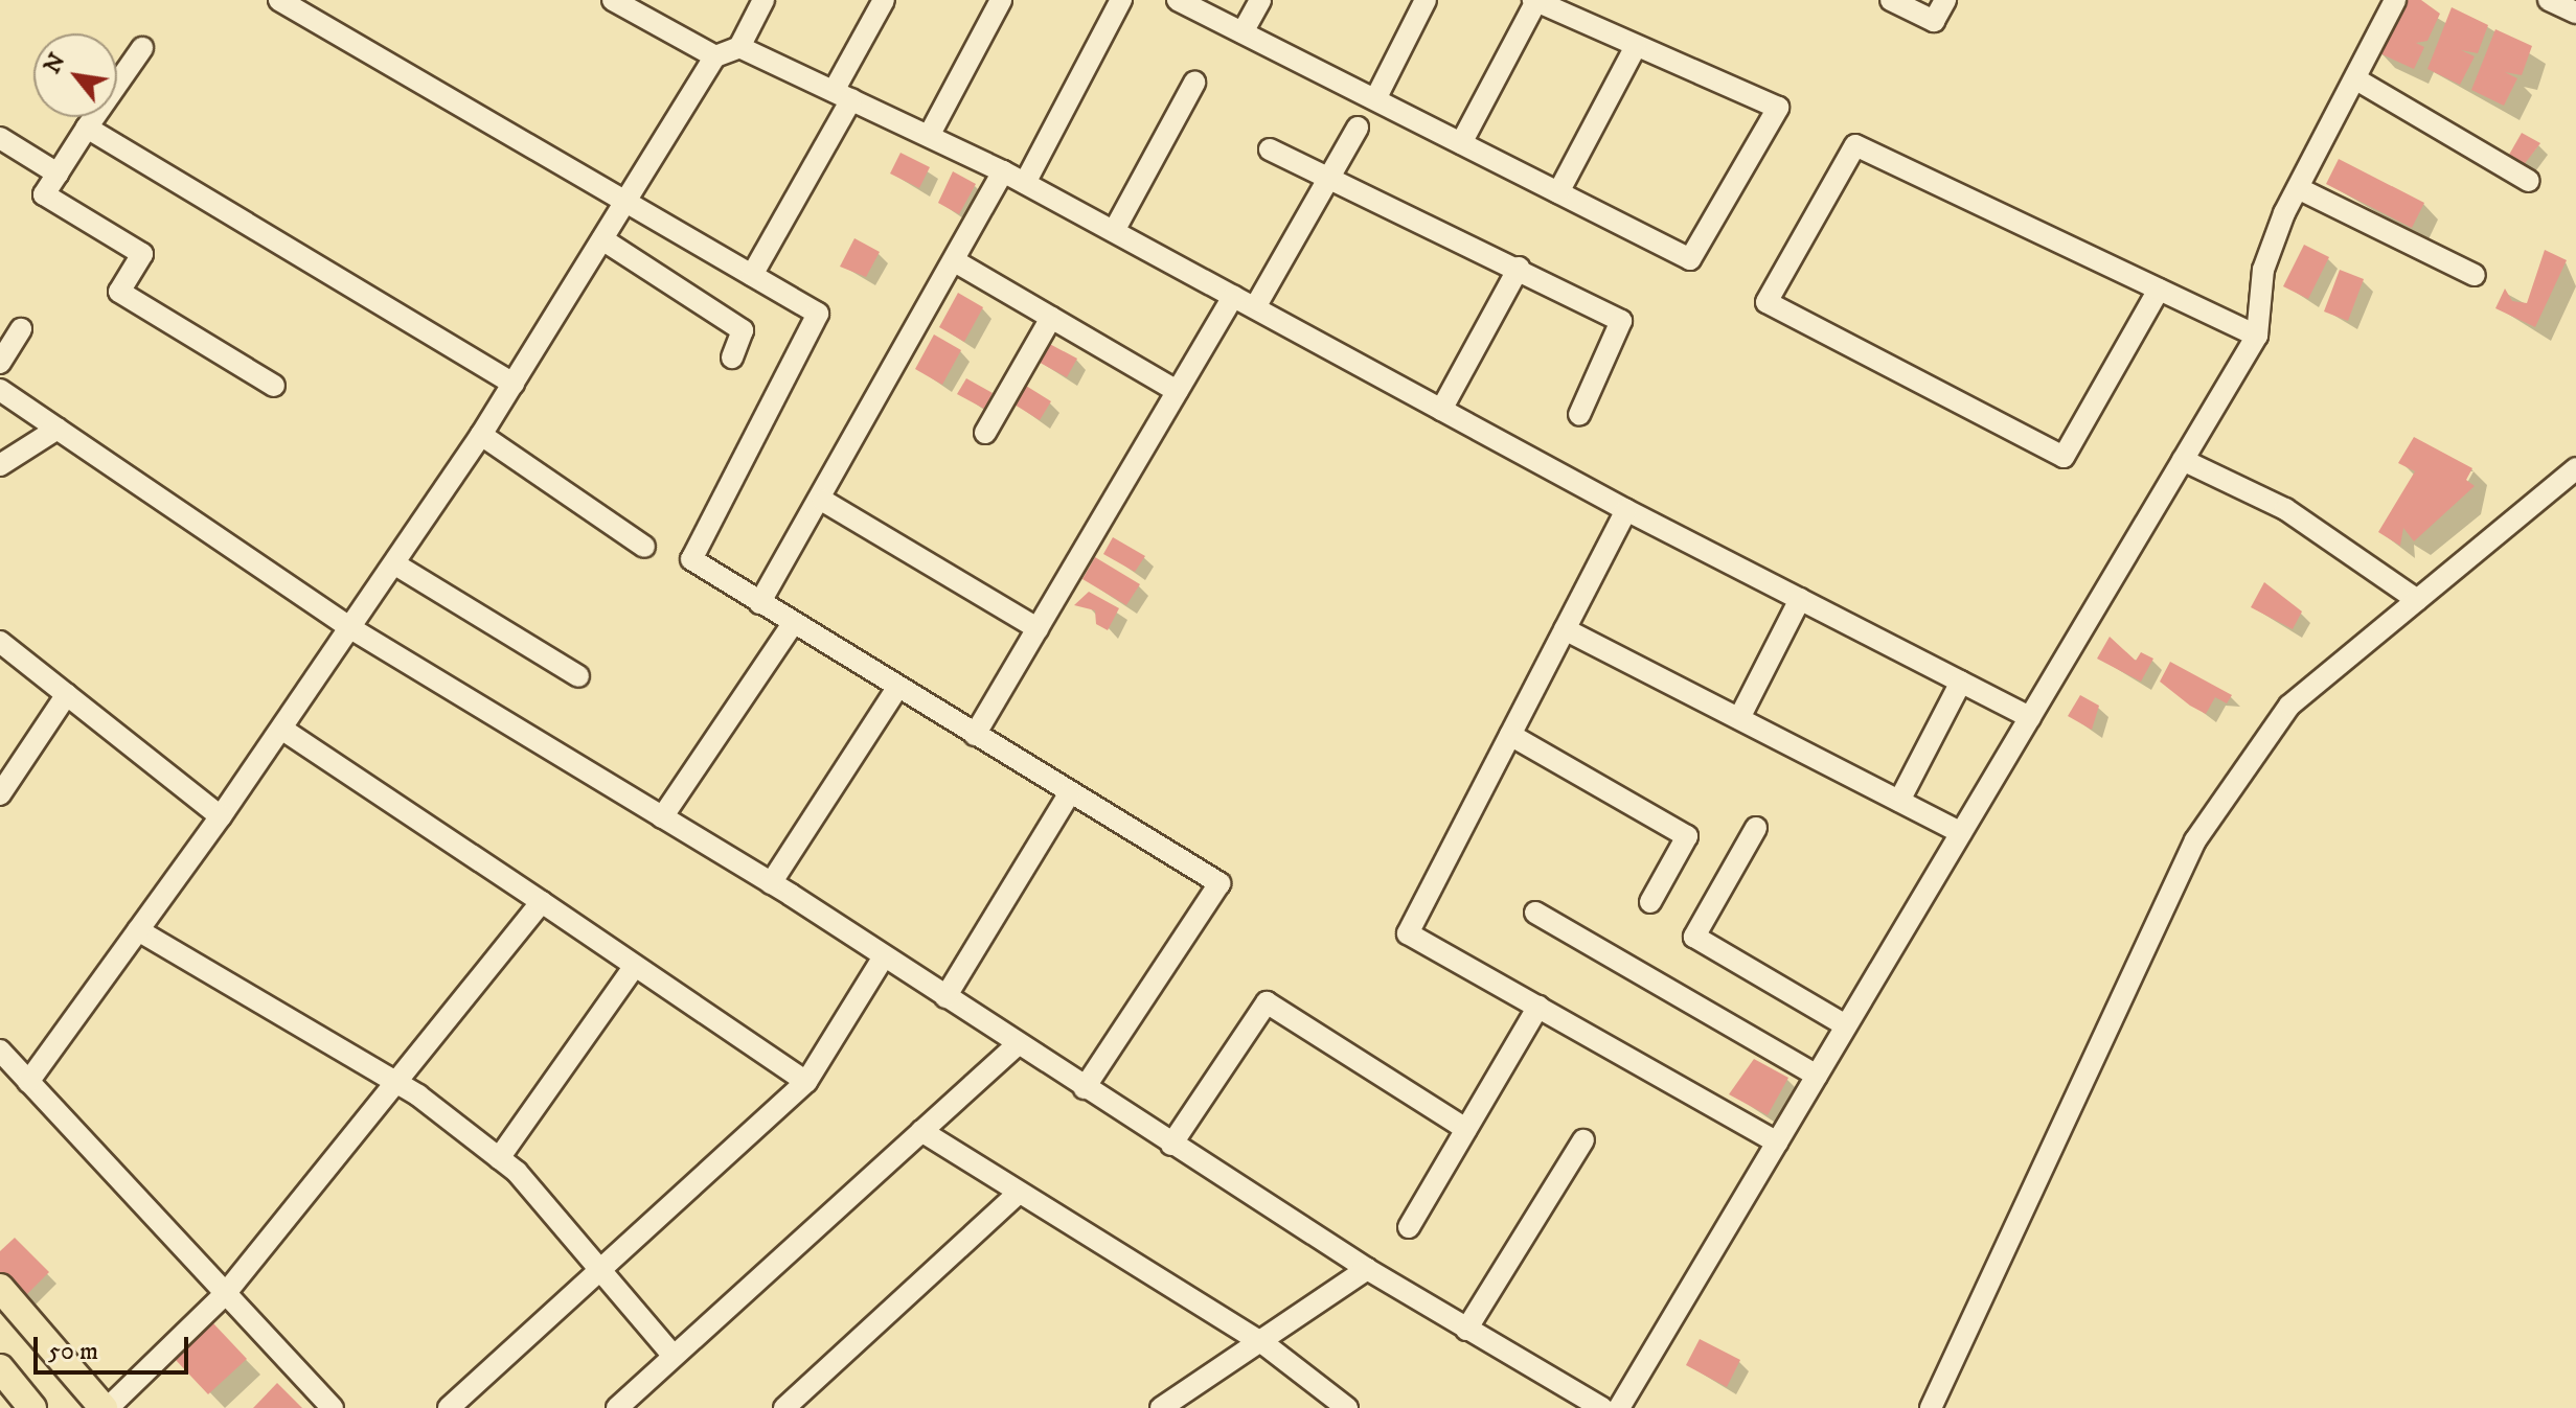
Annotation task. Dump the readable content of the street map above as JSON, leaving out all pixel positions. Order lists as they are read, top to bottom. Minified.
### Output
{"scale_bar":"50 m","north":"top left"}
